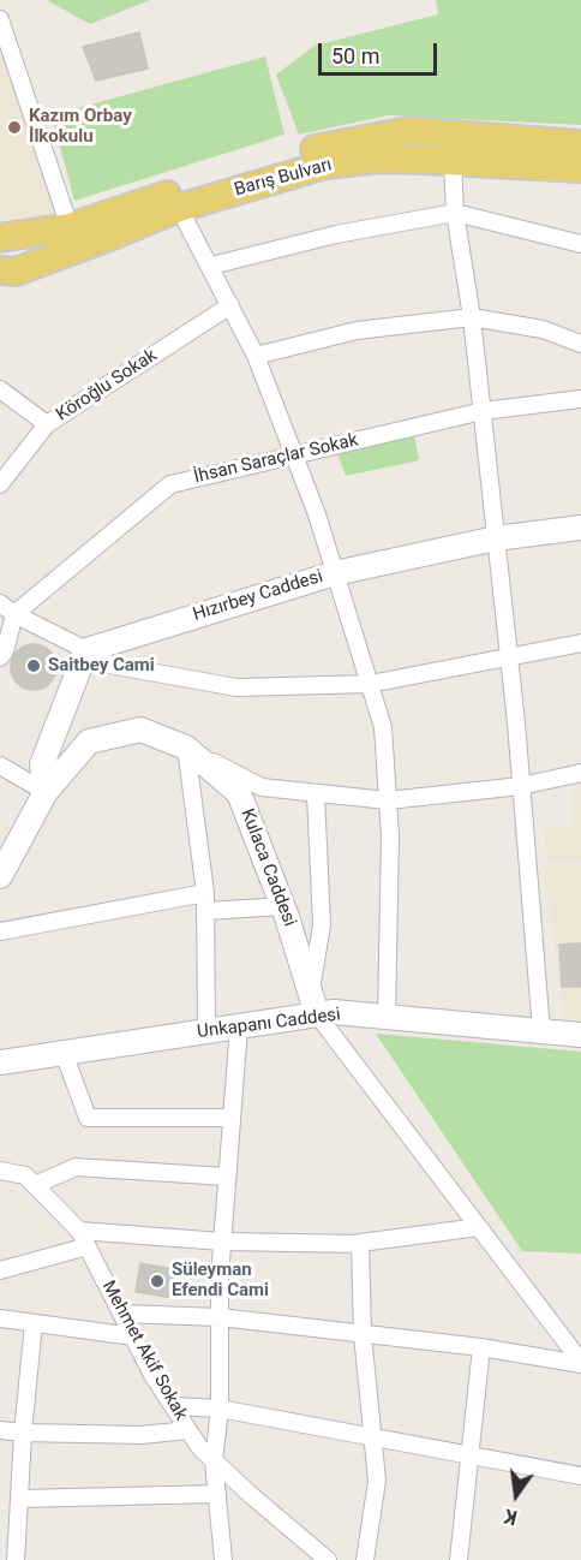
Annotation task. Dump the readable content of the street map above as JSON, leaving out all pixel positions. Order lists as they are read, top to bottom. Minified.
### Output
{"streets":{"main road":["Barış Bulvarı","Hızırbey Caddesi","Kulaca Caddesi","Unkapanı Caddesi"],"street":["Köroğlu Sokak","İhsan Saraçlar Sokak","Mehmet Akif Sokak"]},"crossings":[["Kulaca Caddesi","Unkapanı Caddesi"]],"places":["Kazım Orbay İlkokulu","Saitbey Cami","Süleyman Efendi Cami"],"scale_bar":"50 m","north":"bottom"}
